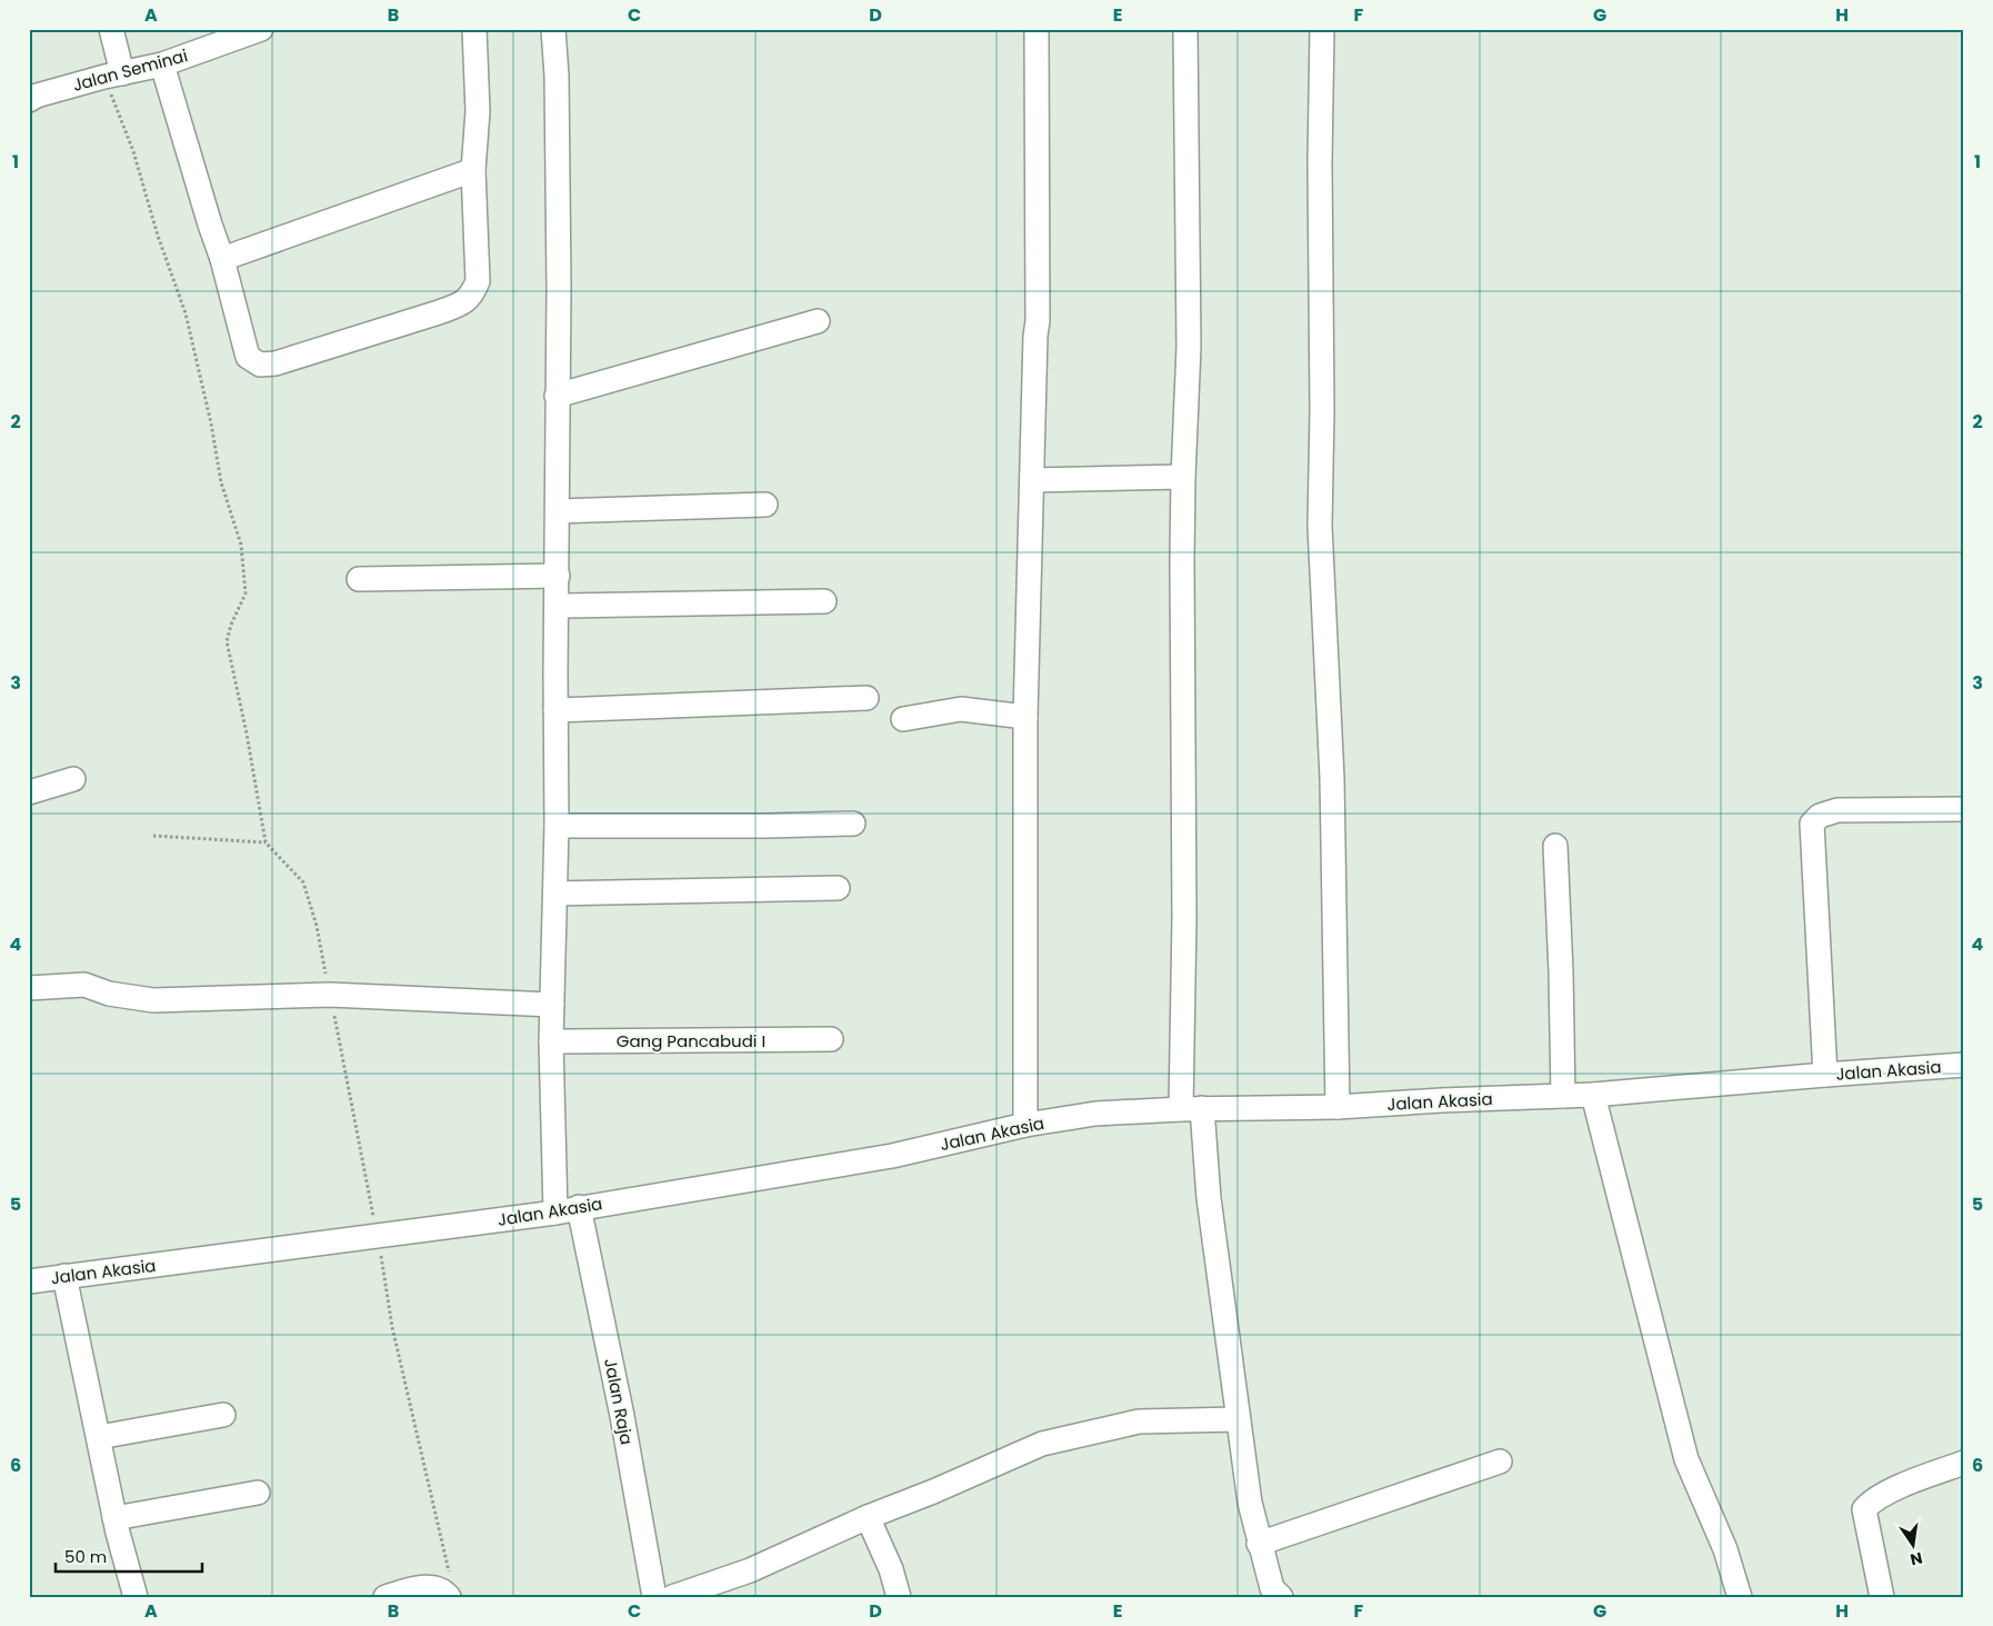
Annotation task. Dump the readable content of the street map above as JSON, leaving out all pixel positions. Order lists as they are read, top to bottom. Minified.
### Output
{"streets":{"street":["Jalan Seminai","Gang Pancabudi I","Jalan Akasia","Jalan Raja"]},"crossings":[["Jalan Akasia","Jalan Raja"]],"scale_bar":"50 m","north":"bottom","grid":{"columns":["A","B","C","D","E","F","G","H"],"rows":["1","2","3","4","5","6"]}}
